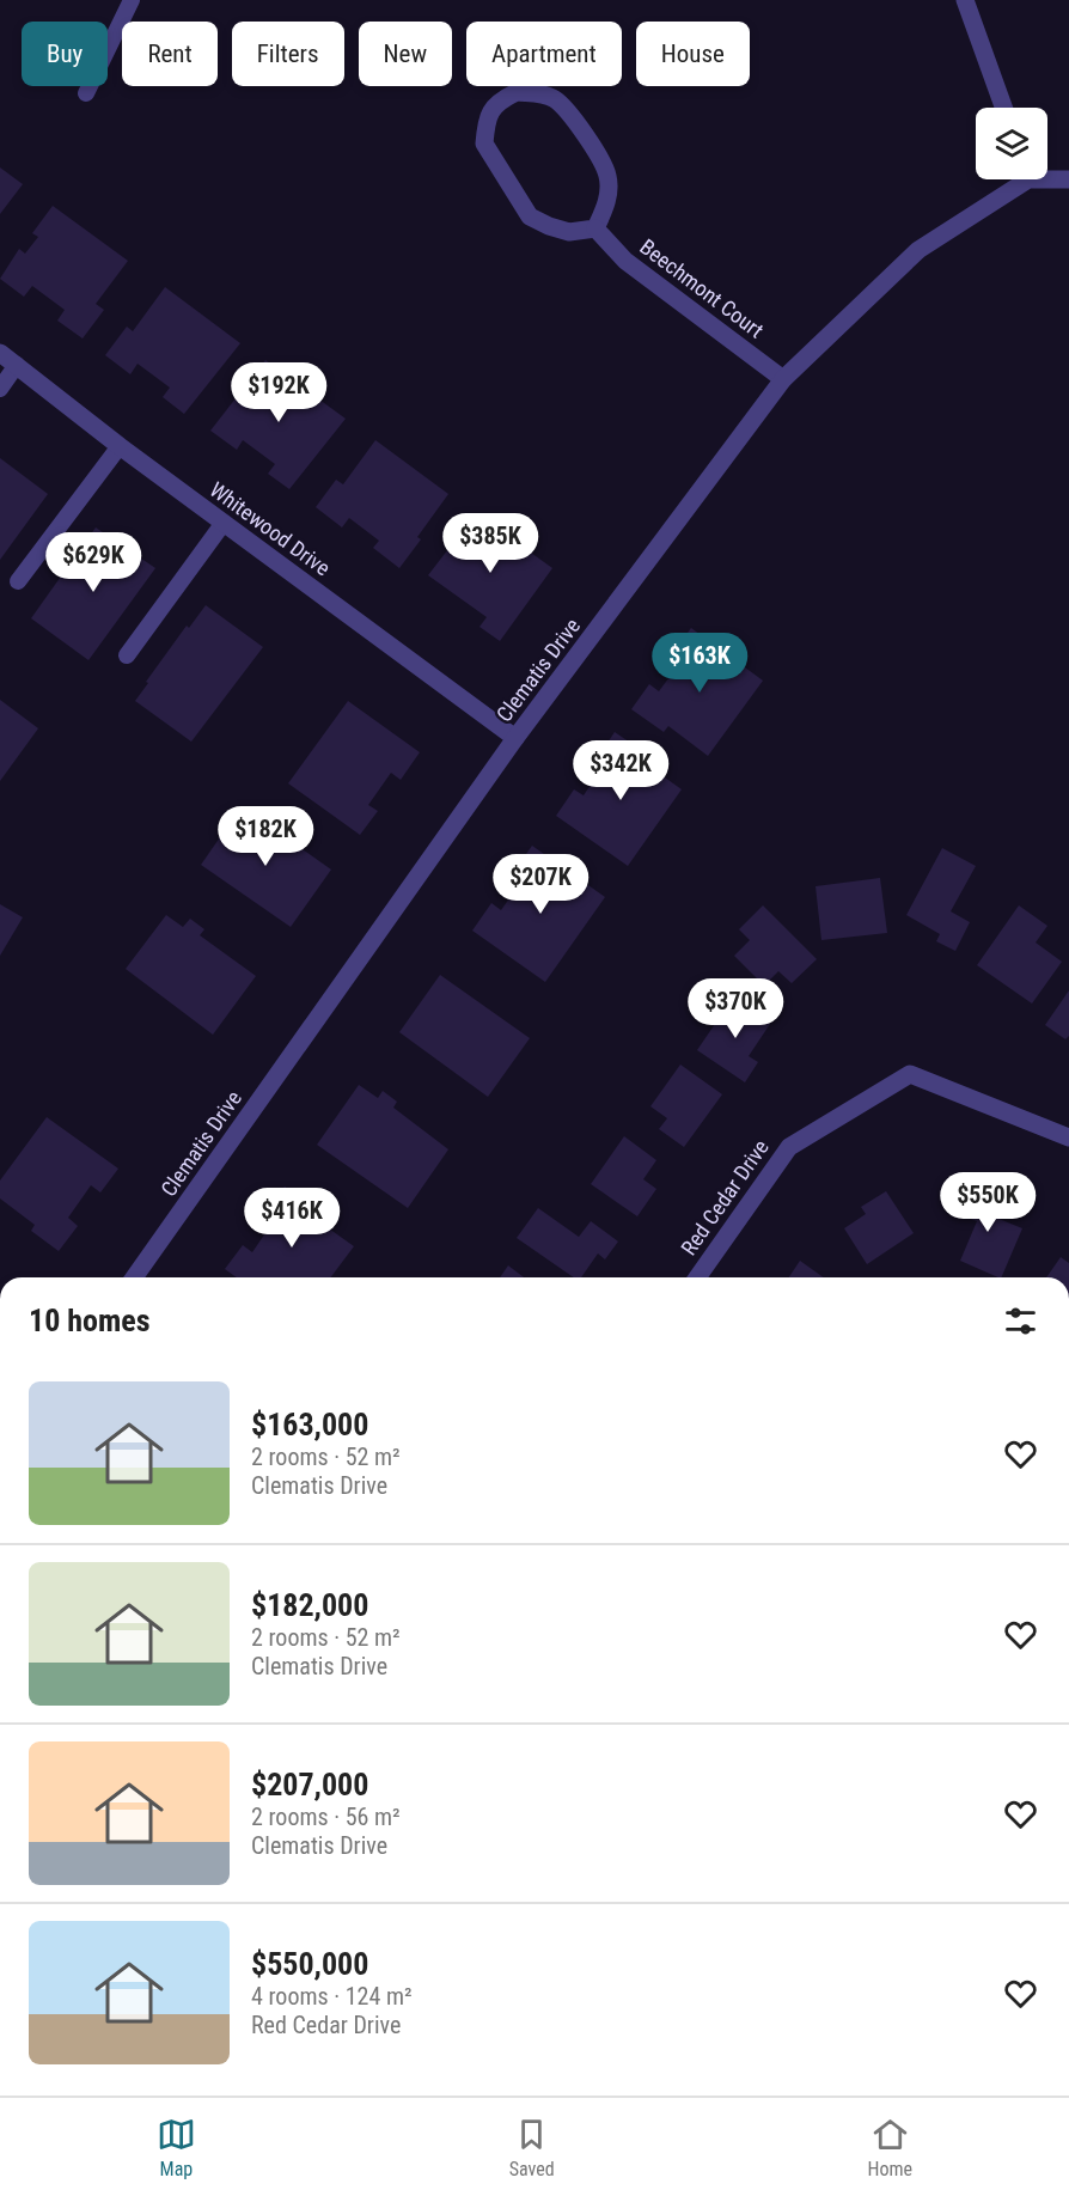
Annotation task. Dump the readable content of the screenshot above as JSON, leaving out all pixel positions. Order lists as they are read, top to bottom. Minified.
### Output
{"streets":{"street":["Beechmont Court","Whitewood Drive","Clematis Drive","Red Cedar Drive"]},"crossings":[["Beechmont Court","Clematis Drive"],["Whitewood Drive","Clematis Drive"]],"page":{"chip":["Buy","Rent","Filters","New","Apartment","House"],"price":["$192K","$385K","$629K","$163K","$342K","$182K","$207K","$370K","$550K","$416K"],"heading":"10 homes","list":[{"name":"$163,000","note":"2 rooms · 52 m² · Clematis Drive"},{"name":"$182,000","note":"2 rooms · 52 m² · Clematis Drive"},{"name":"$207,000","note":"2 rooms · 56 m² · Clematis Drive"},{"name":"$550,000","note":"4 rooms · 124 m² · Red Cedar Drive"}],"tabs":["Map","Saved","Home"]}}
